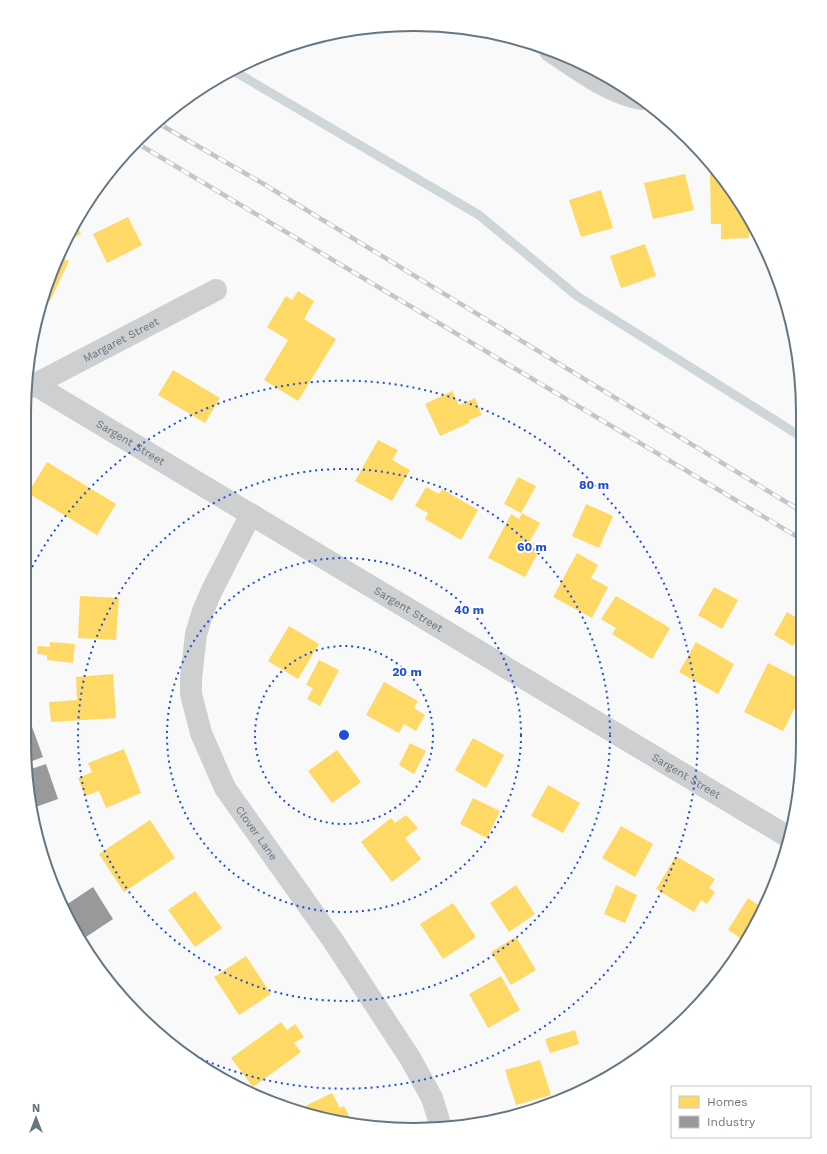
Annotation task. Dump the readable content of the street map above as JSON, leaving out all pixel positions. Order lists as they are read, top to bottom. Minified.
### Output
{"streets":{"street":["Margaret Street","Sargent Street","Clover Lane"]},"crossings":[["Sargent Street","Clover Lane"]],"legend":["Homes","Industry"],"north":"top","rings":["80 m","60 m","40 m","20 m"]}
